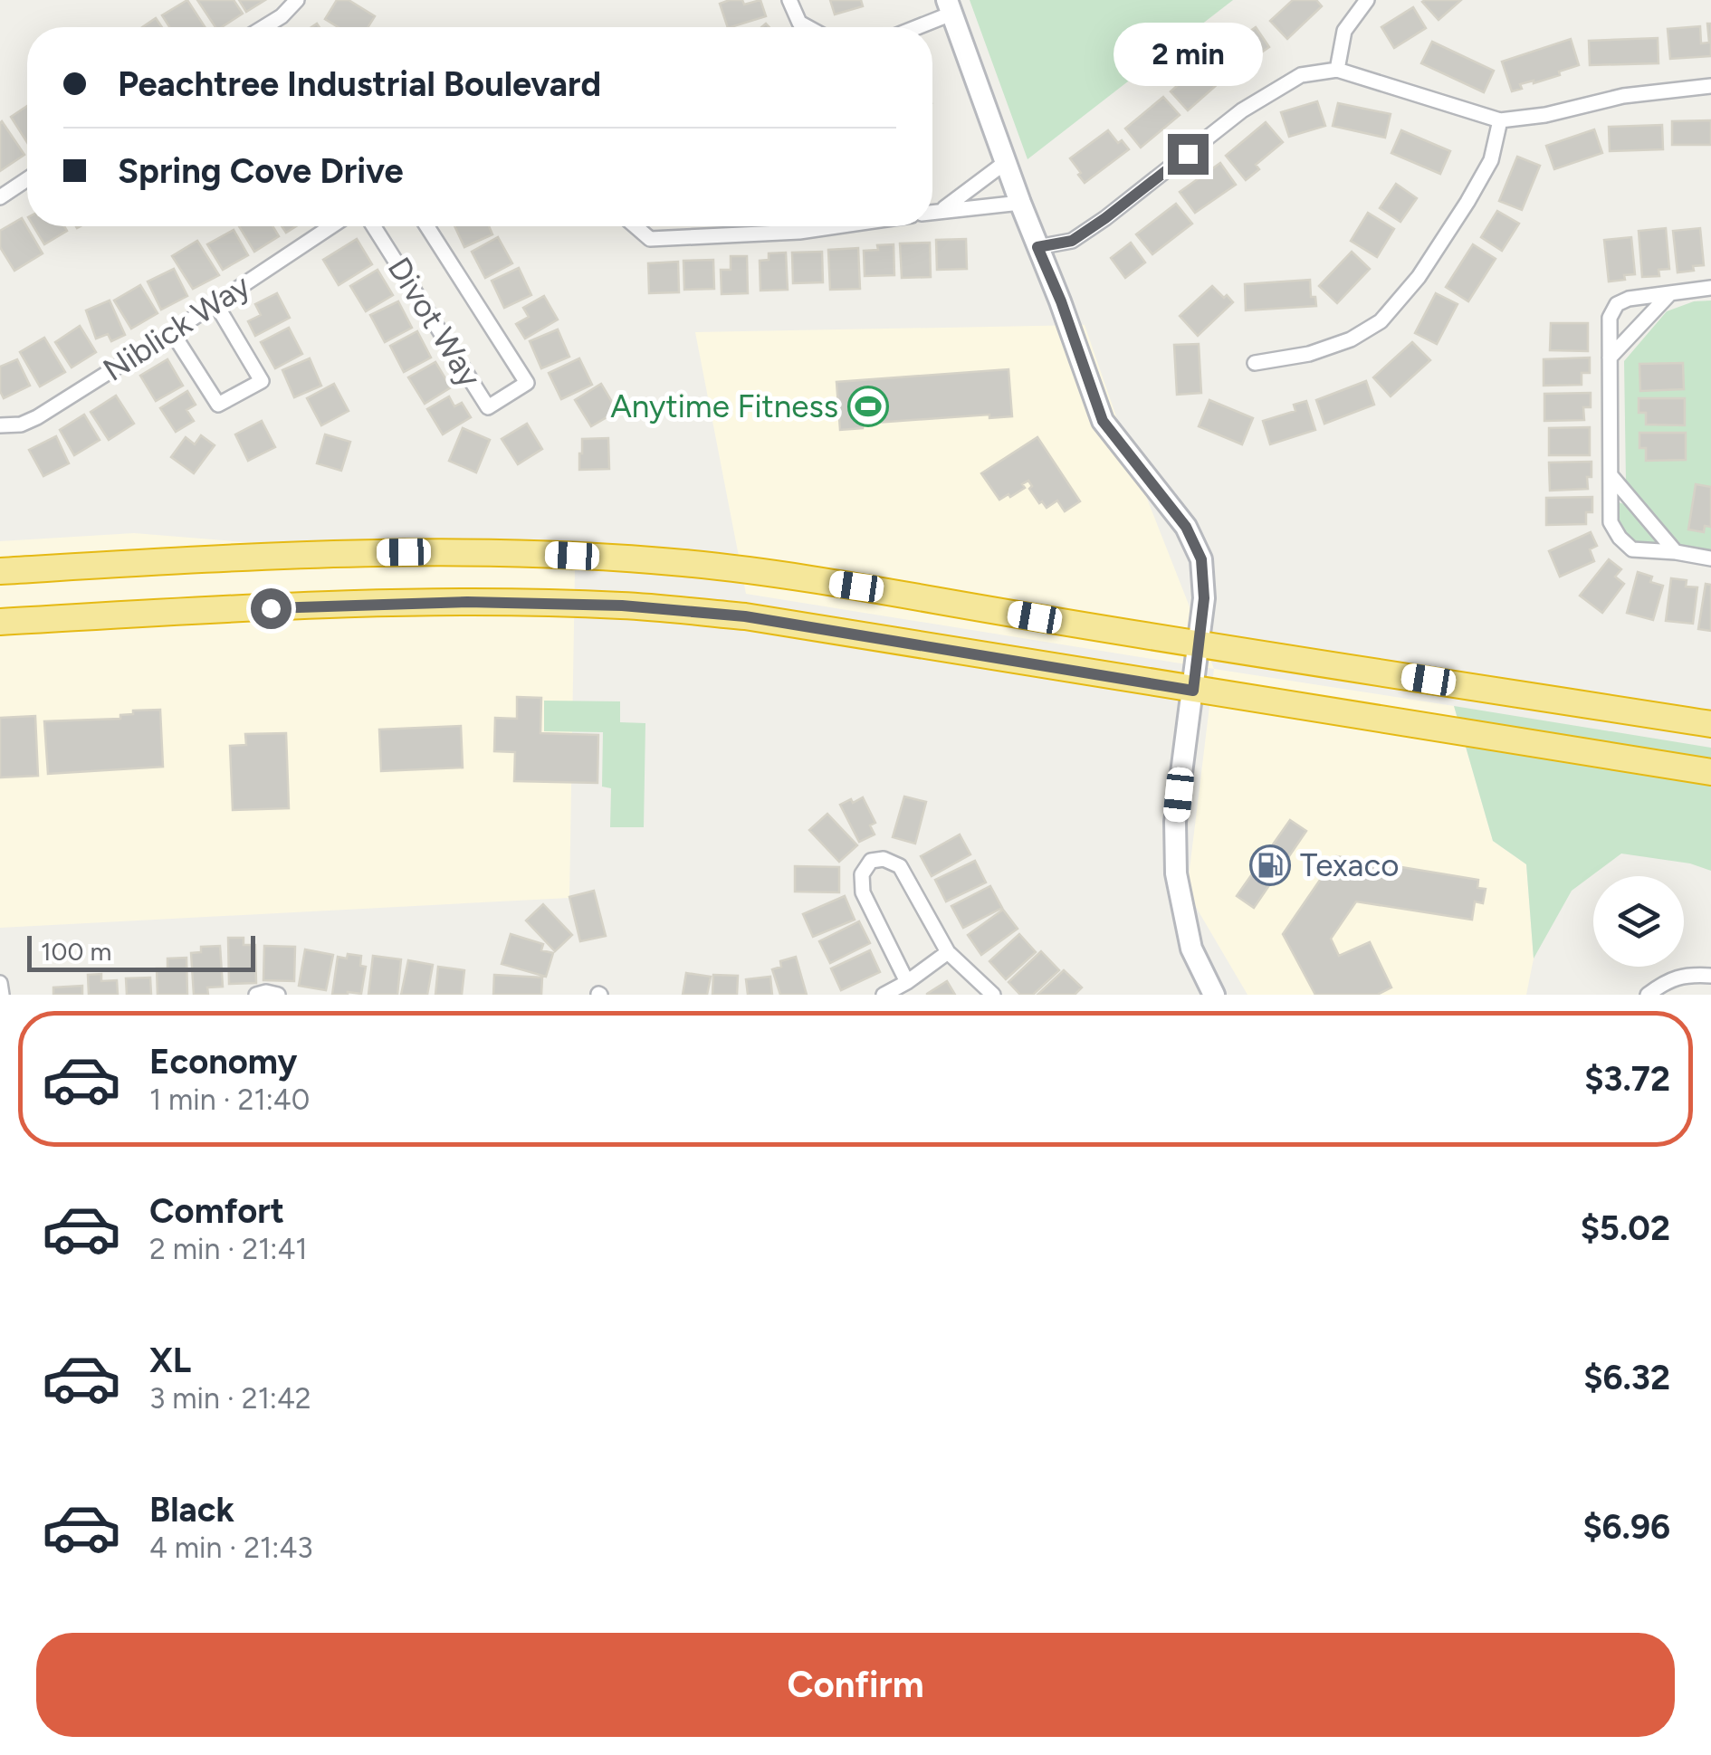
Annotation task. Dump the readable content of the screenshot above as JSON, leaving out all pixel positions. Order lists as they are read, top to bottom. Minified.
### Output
{"streets":{"street":["Divot Way","Niblick Way"]},"places":{"sports":["Anytime Fitness"],"fuel station":["Texaco"]},"scale_bar":"100 m","page":{"bubble":"2 min","banner":["Peachtree Industrial Boulevard","Spring Cove Drive"],"scale":"100 m","list":[{"name":"Economy","note":"1 min · 21:40","value":"$3.72"},{"name":"Comfort","note":"2 min · 21:41","value":"$5.02"},{"name":"XL","note":"3 min · 21:42","value":"$6.32"},{"name":"Black","note":"4 min · 21:43","value":"$6.96"}],"buttons":"Confirm"}}
